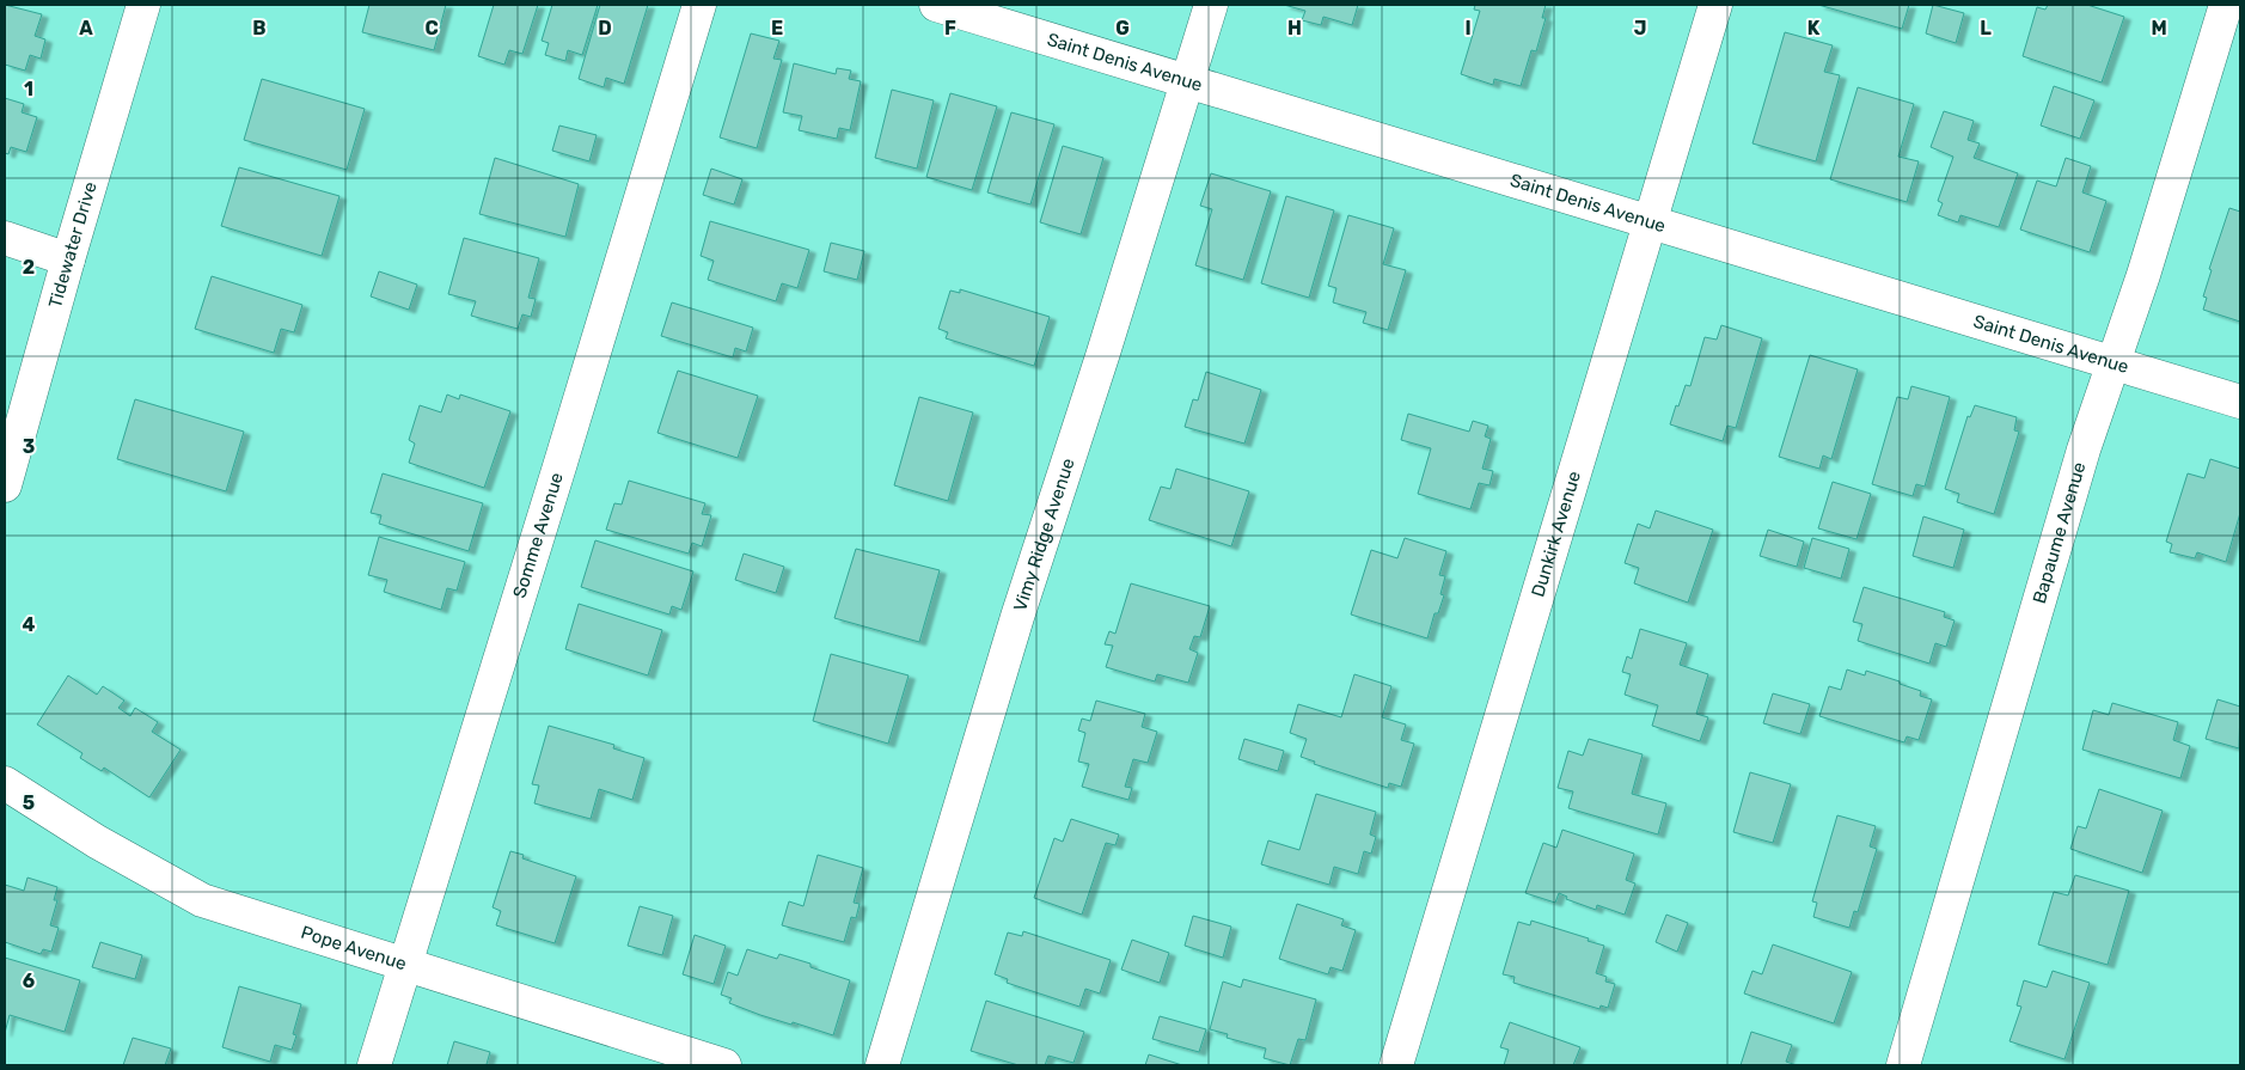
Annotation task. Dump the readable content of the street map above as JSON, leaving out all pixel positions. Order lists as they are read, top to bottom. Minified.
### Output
{"streets":{"main road":["Saint Denis Avenue","Tidewater Drive","Bapaume Avenue","Vimy Ridge Avenue","Somme Avenue","Dunkirk Avenue","Pope Avenue"]},"crossings":[["Saint Denis Avenue","Bapaume Avenue"],["Saint Denis Avenue","Vimy Ridge Avenue"],["Saint Denis Avenue","Dunkirk Avenue"],["Somme Avenue","Pope Avenue"]],"grid":{"columns":["A","B","C","D","E","F","G","H","I","J","K","L","M"],"rows":["1","2","3","4","5","6"]}}
